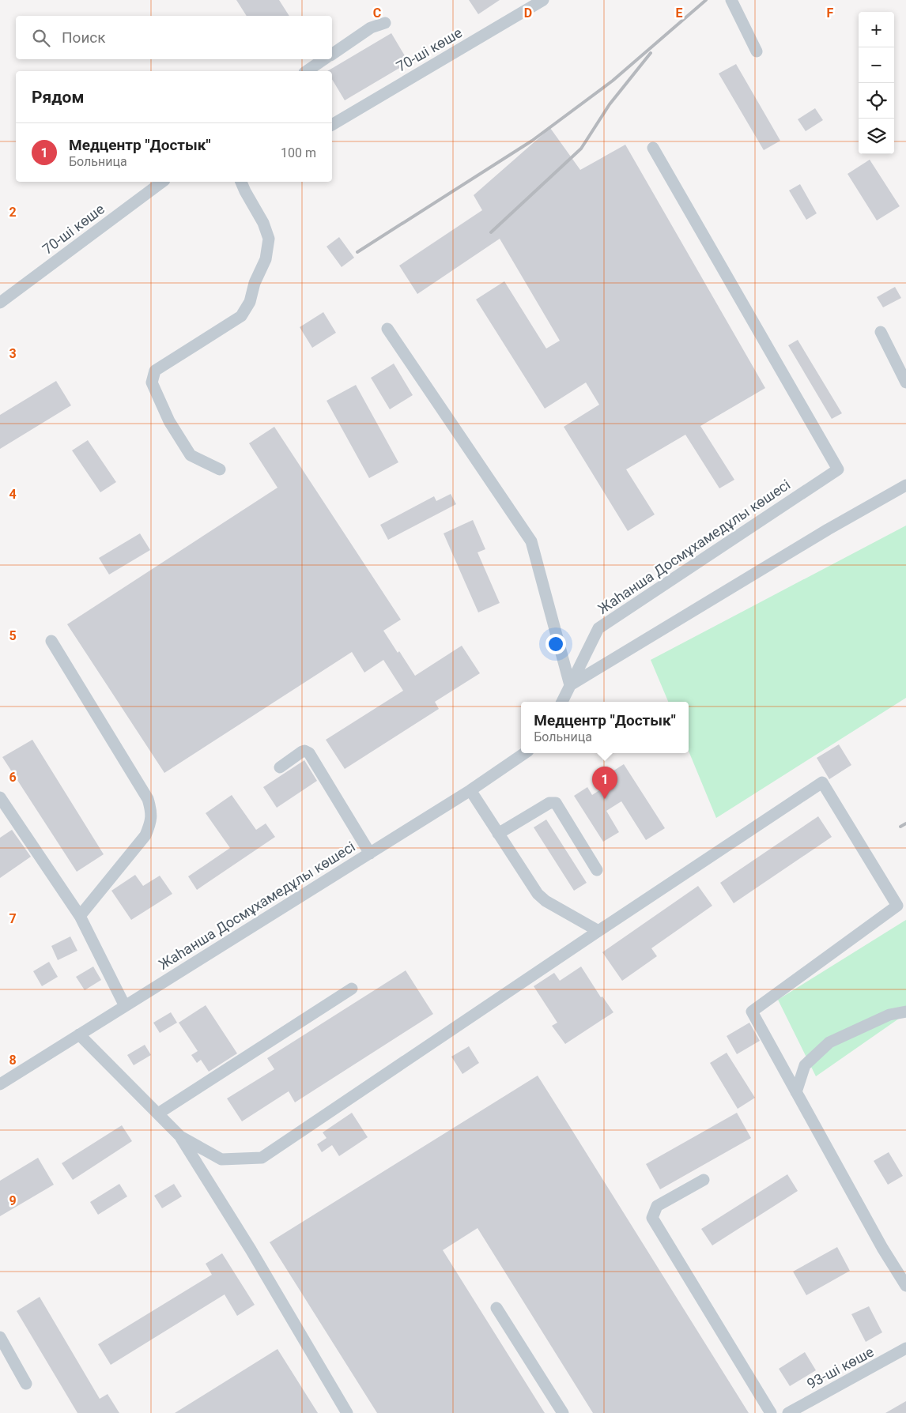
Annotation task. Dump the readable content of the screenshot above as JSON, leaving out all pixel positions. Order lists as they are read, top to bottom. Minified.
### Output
{"streets":{"street":["70-ші көше","Жаһанша Досмұхамедұлы көшесі","93-ші көше"]},"page":{"map_buttons":["+","−"],"search":"Поиск","heading":"Рядом","list":[{"mark":"1","name":"Медцентр \"Достык\"","note":"Больница","value":"100 m"}],"popup":["Медцентр \"Достык\"","Больница"],"pins":"1"},"grid":{"columns":["C","D","E","F"],"rows":["2","3","4","5","6","7","8","9"]}}
